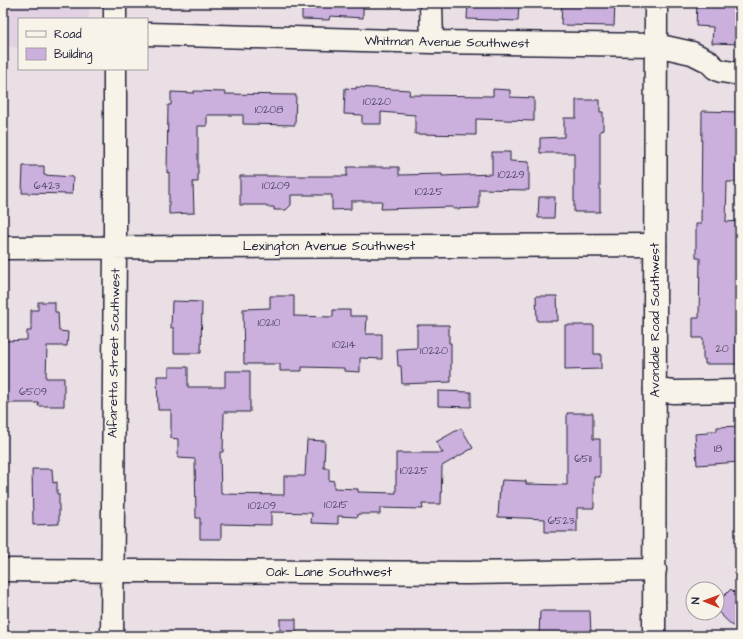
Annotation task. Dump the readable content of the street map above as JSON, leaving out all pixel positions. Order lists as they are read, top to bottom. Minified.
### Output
{"streets":{"street":["Whitman Avenue Southwest","Lexington Avenue Southwest","Avondale Road Southwest","Alfaretta Street Southwest","Oak Lane Southwest"]},"crossings":[["Whitman Avenue Southwest","Avondale Road Southwest"],["Lexington Avenue Southwest","Avondale Road Southwest"],["Lexington Avenue Southwest","Alfaretta Street Southwest"],["Avondale Road Southwest","Oak Lane Southwest"],["Alfaretta Street Southwest","Oak Lane Southwest"]],"house_numbers":["10220","10208","10229","6423","10209","10225","10210","10214","20","10220","6509","18","6511","10225","10215","10209","6523"],"legend":["Road","Building"],"north":"left"}
